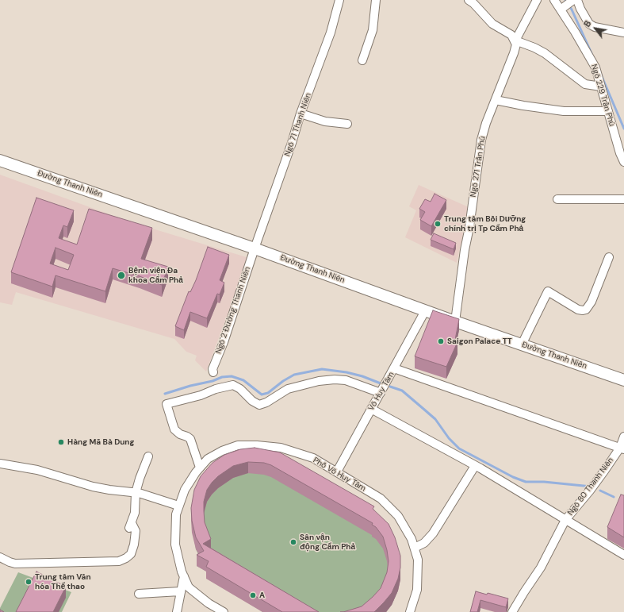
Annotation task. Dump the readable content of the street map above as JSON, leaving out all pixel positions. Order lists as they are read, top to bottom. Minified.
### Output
{"streets":{"street":["Ngõ 229 Trần Phú","Ngõ 71 Thanh Niên","Ngõ 271 Trần Phú","Đường Thanh Niên","Ngõ 2 Đường Thanh Niên","Võ Huy Tâm","Phố Võ Huy Tâm","Ngõ 80 Thanh Niên"]},"crossings":[["Ngõ 71 Thanh Niên","Đường Thanh Niên"],["Ngõ 71 Thanh Niên","Ngõ 2 Đường Thanh Niên"],["Ngõ 271 Trần Phú","Đường Thanh Niên"],["Đường Thanh Niên","Ngõ 2 Đường Thanh Niên"],["Đường Thanh Niên","Võ Huy Tâm"],["Võ Huy Tâm","Phố Võ Huy Tâm"]],"places":["Trung tâm Bồi Dưỡng chính trị Tp Cẩm Phả","Bệnh viện Đa khoa Cẩm Phả","Saigon Palace TT","Hàng Mã Bà Dung","Sân vận động Cẩm Phả","Trung tâm Văn hóa Thể thao","A"],"north":"top left"}
